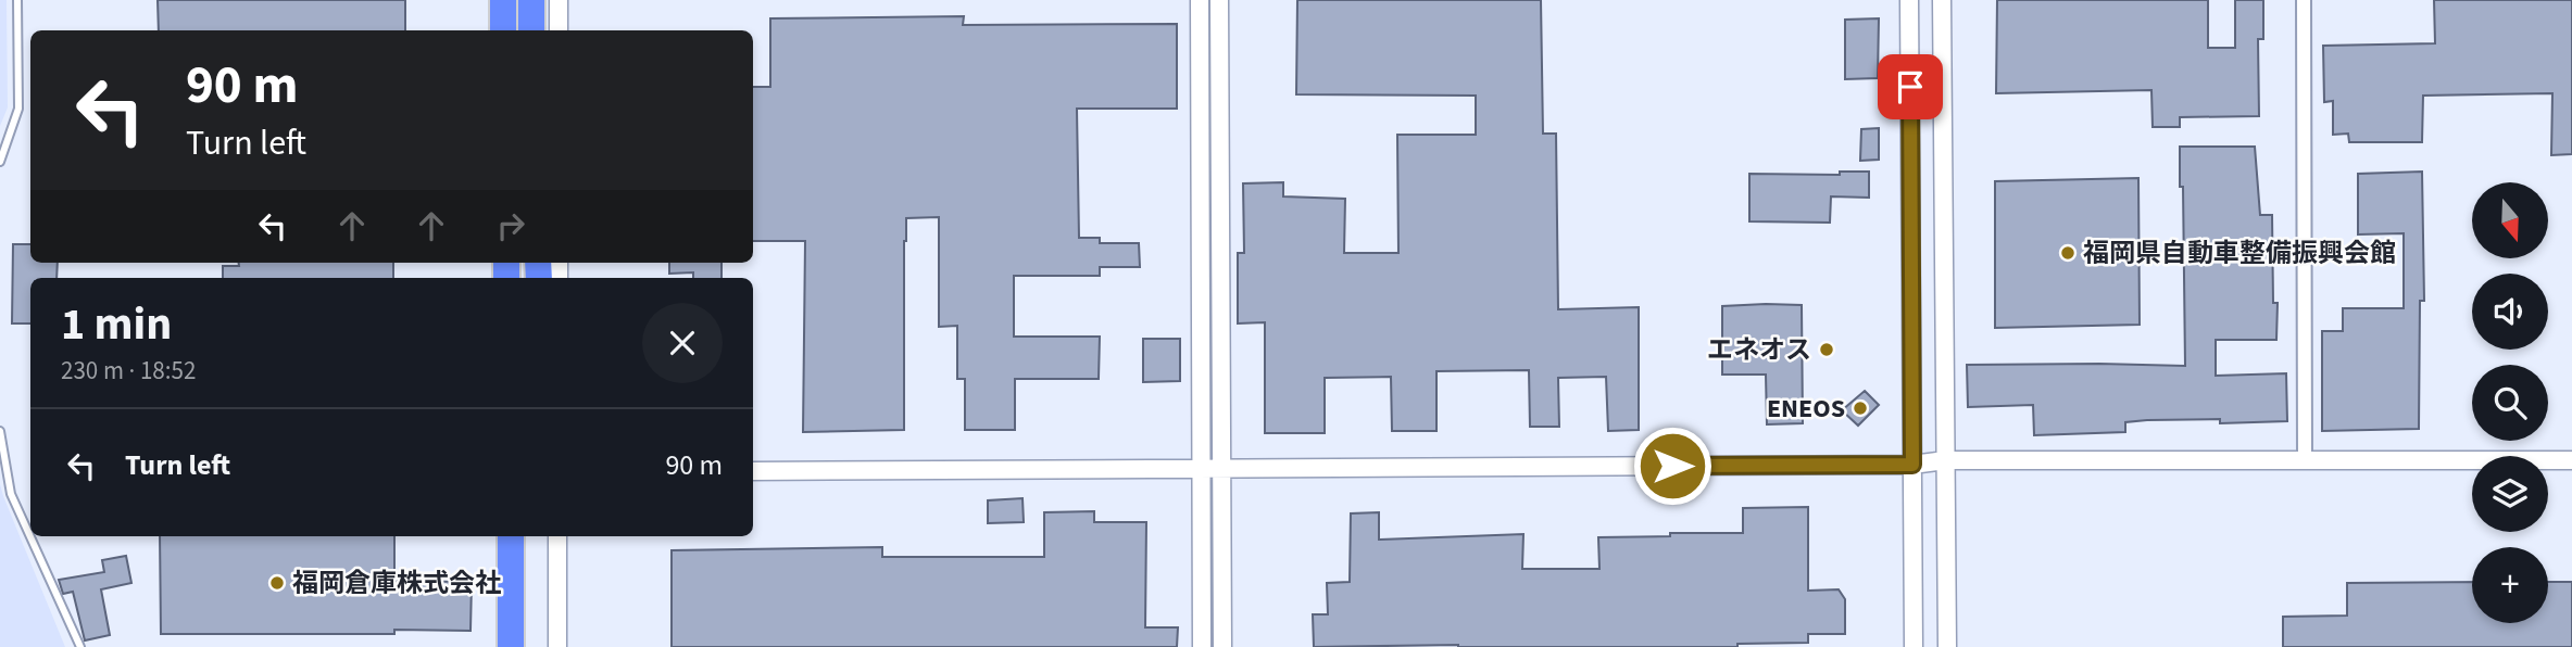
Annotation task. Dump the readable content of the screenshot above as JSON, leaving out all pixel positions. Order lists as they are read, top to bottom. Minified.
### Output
{"places":["福岡県自動車整備振興会館","エネオス","ENEOS","福岡倉庫株式会社"],"north":"bottom","page":{"turn":["90 m","Turn left"],"map_buttons":"+","heading":["1 min","230 m · 18:52"],"list":[{"name":"Turn left","value":"90 m"}]}}
